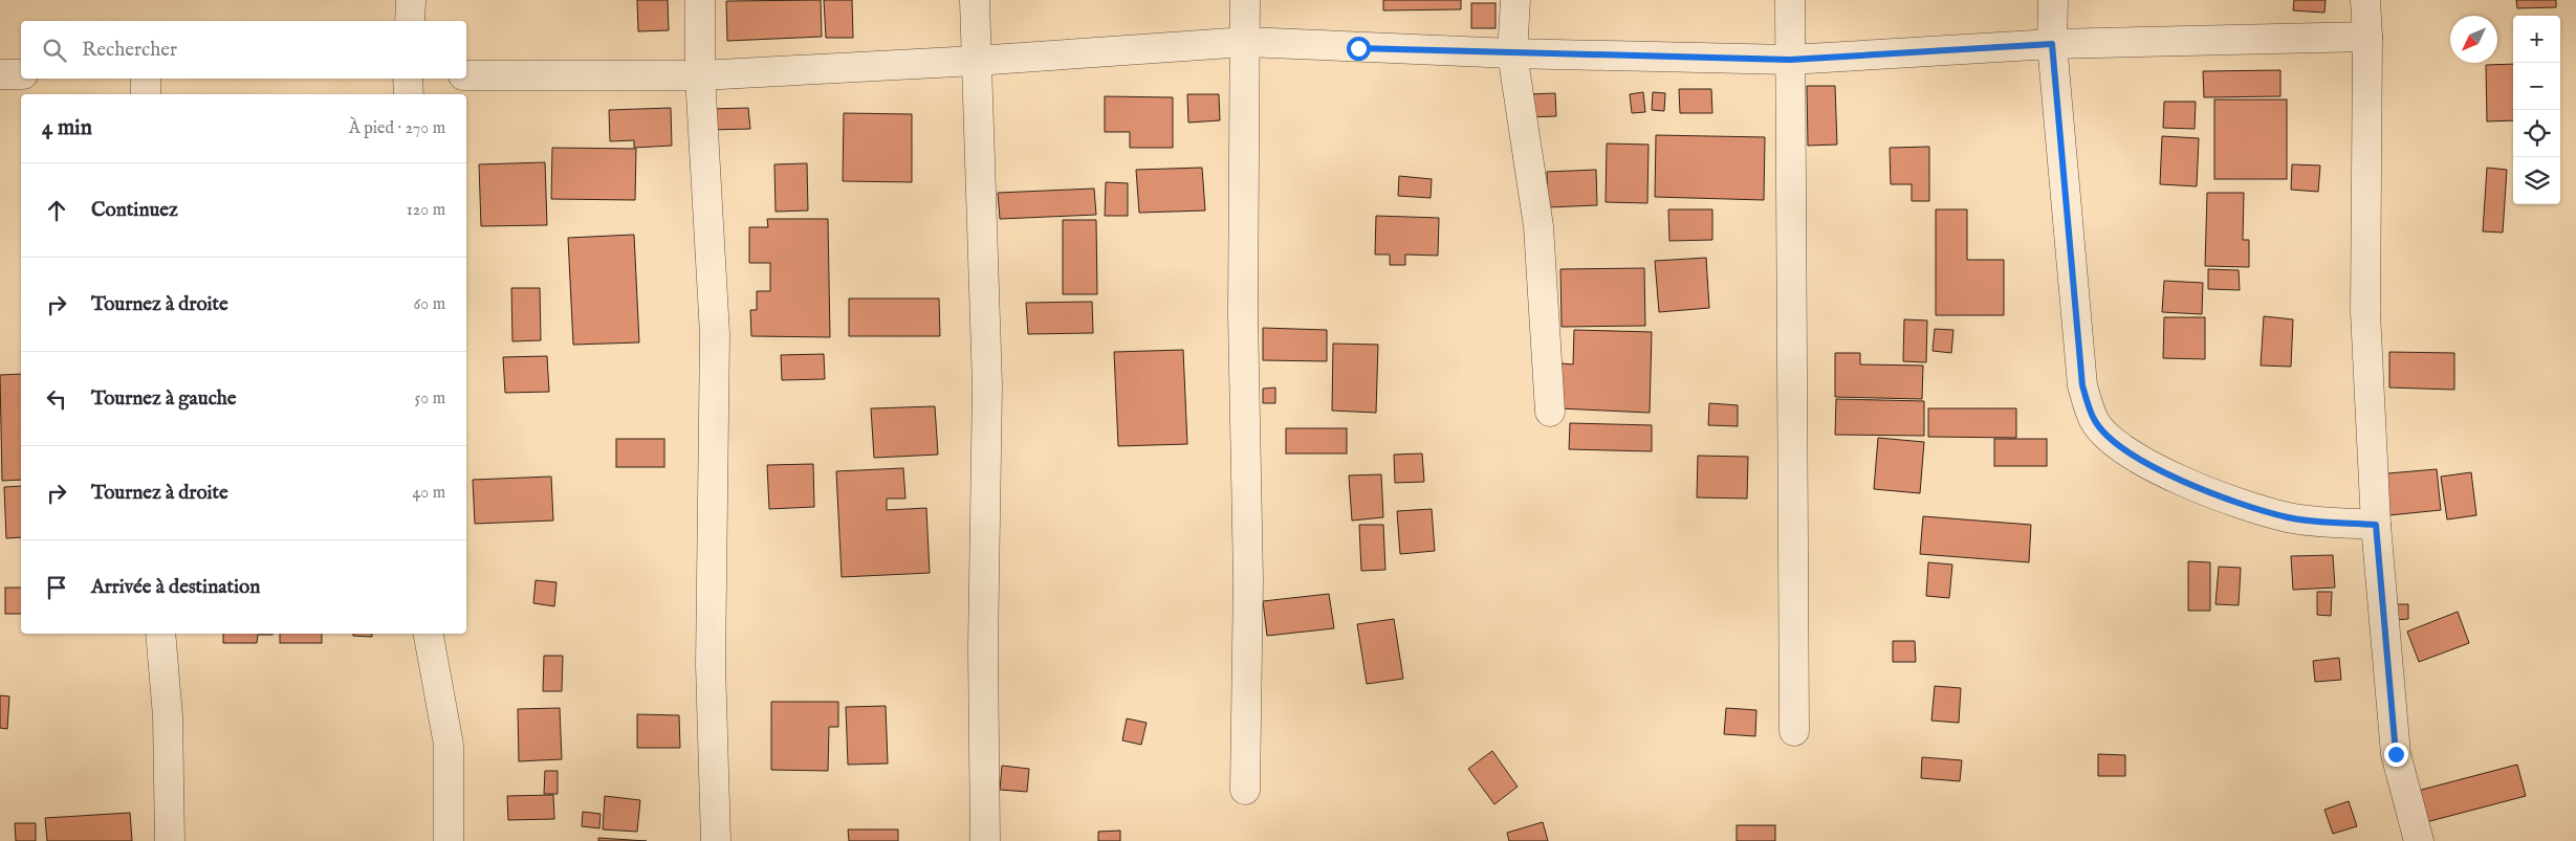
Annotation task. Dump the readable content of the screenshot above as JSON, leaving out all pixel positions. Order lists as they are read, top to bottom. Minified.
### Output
{"north":"bottom left","page":{"map_buttons":["+","−"],"search":"Rechercher","heading":["4 min","À pied · 270 m"],"list":[["Continuez","120 m"],["Tournez à droite","60 m"],["Tournez à gauche","50 m"],["Tournez à droite","40 m"],"Arrivée à destination"]}}
